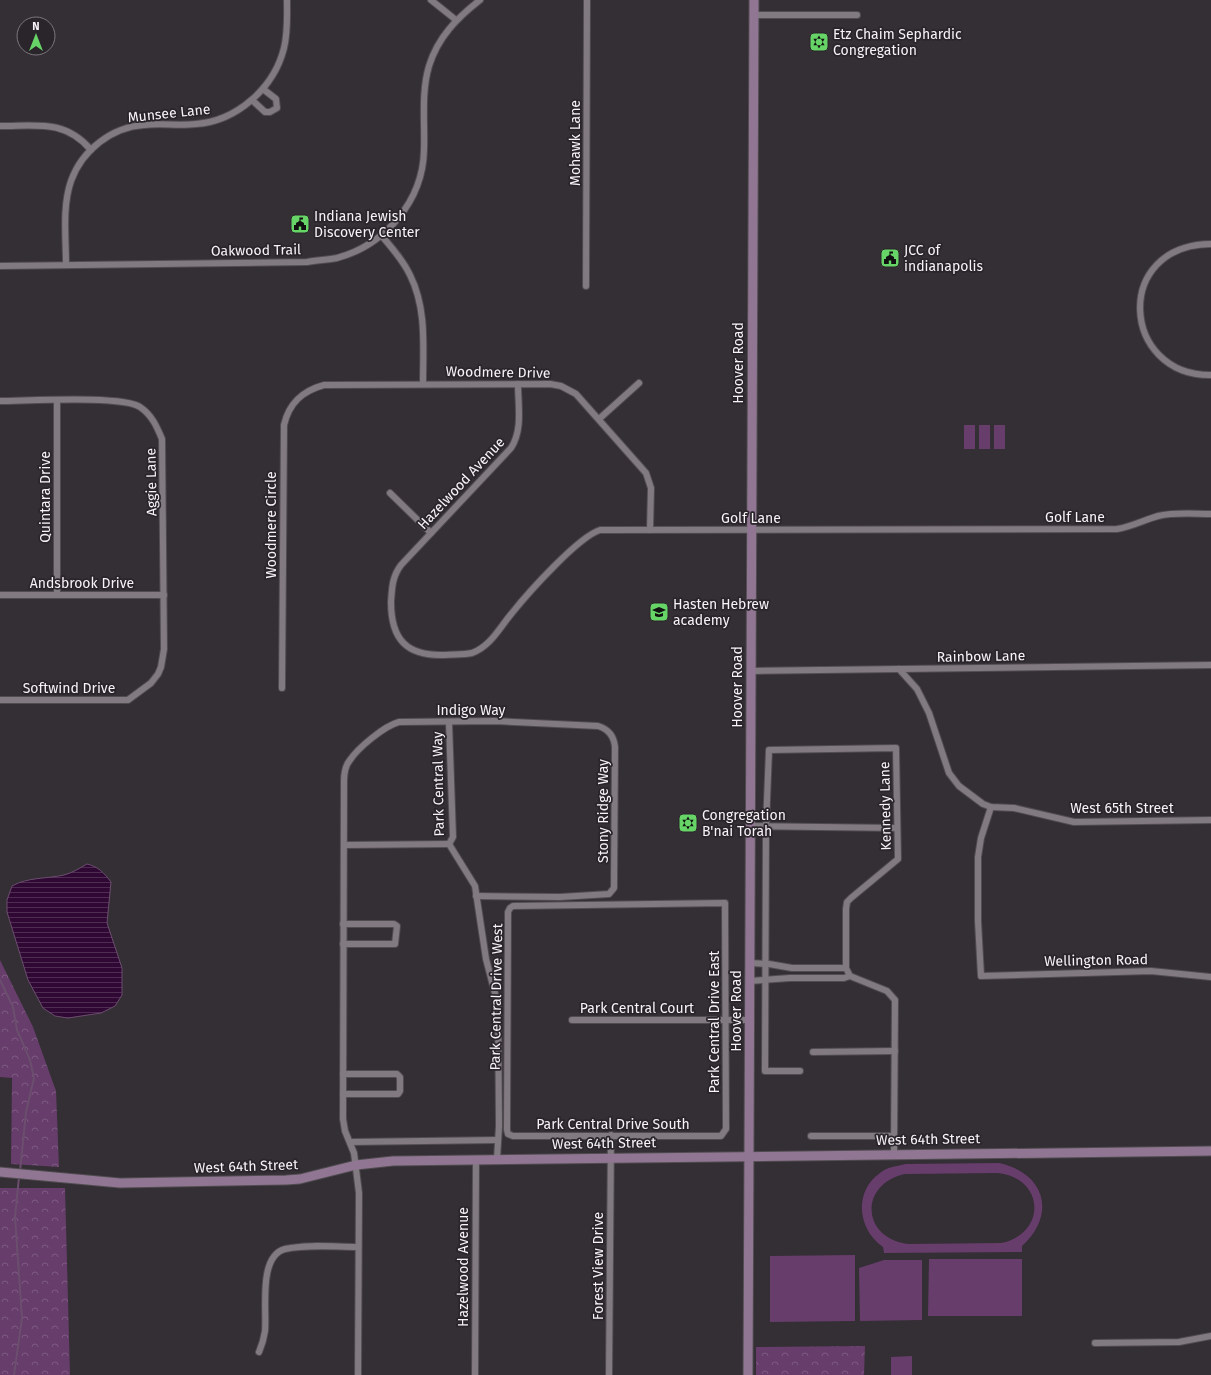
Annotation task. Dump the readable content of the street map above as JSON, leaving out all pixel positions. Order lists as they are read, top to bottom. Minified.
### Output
{"streets":{"street":["Munsee Lane","Mohawk Lane","Oakwood Trail","Hoover Road","Woodmere Drive","Aggie Lane","Hazelwood Avenue","Quintara Drive","Golf Lane","Woodmere Circle","Andsbrook Drive","Rainbow Lane","Softwind Drive","Indigo Way","Park Central Way","Kennedy Lane","West 65th Street","Stony Ridge Way","Wellington Road","Park Central Drive West","Park Central Court","Park Central Drive East","Park Central Drive South","West 64th Street","Forest View Drive"]},"crossings":[["Munsee Lane","Oakwood Trail"],["Hoover Road","Golf Lane"],["Hoover Road","Rainbow Lane"],["Hoover Road","Kennedy Lane"],["Hoover Road","Park Central Court"],["Hoover Road","West 64th Street"],["Woodmere Drive","Hazelwood Avenue"],["Woodmere Drive","Golf Lane"],["Woodmere Drive","Woodmere Circle"],["Aggie Lane","Quintara Drive"],["Aggie Lane","Andsbrook Drive"],["Aggie Lane","Softwind Drive"],["Hazelwood Avenue","Golf Lane"],["Hazelwood Avenue","West 64th Street"],["Quintara Drive","Andsbrook Drive"],["Rainbow Lane","West 65th Street"],["Indigo Way","Park Central Way"],["Indigo Way","Stony Ridge Way"],["West 65th Street","Wellington Road"],["Park Central Drive West","Park Central Drive East"],["Park Central Drive West","Park Central Drive South"],["Park Central Court","Park Central Drive East"],["Park Central Drive East","Park Central Drive South"],["Park Central Drive South","Forest View Drive"],["West 64th Street","Forest View Drive"]],"places":{"synagogue":["Etz Chaim Sephardic Congregation","Congregation B'nai Torah"],"public building":["Indiana Jewish Discovery Center","JCC of indianapolis"],"school or university":["Hasten Hebrew academy"]},"north":"top"}
